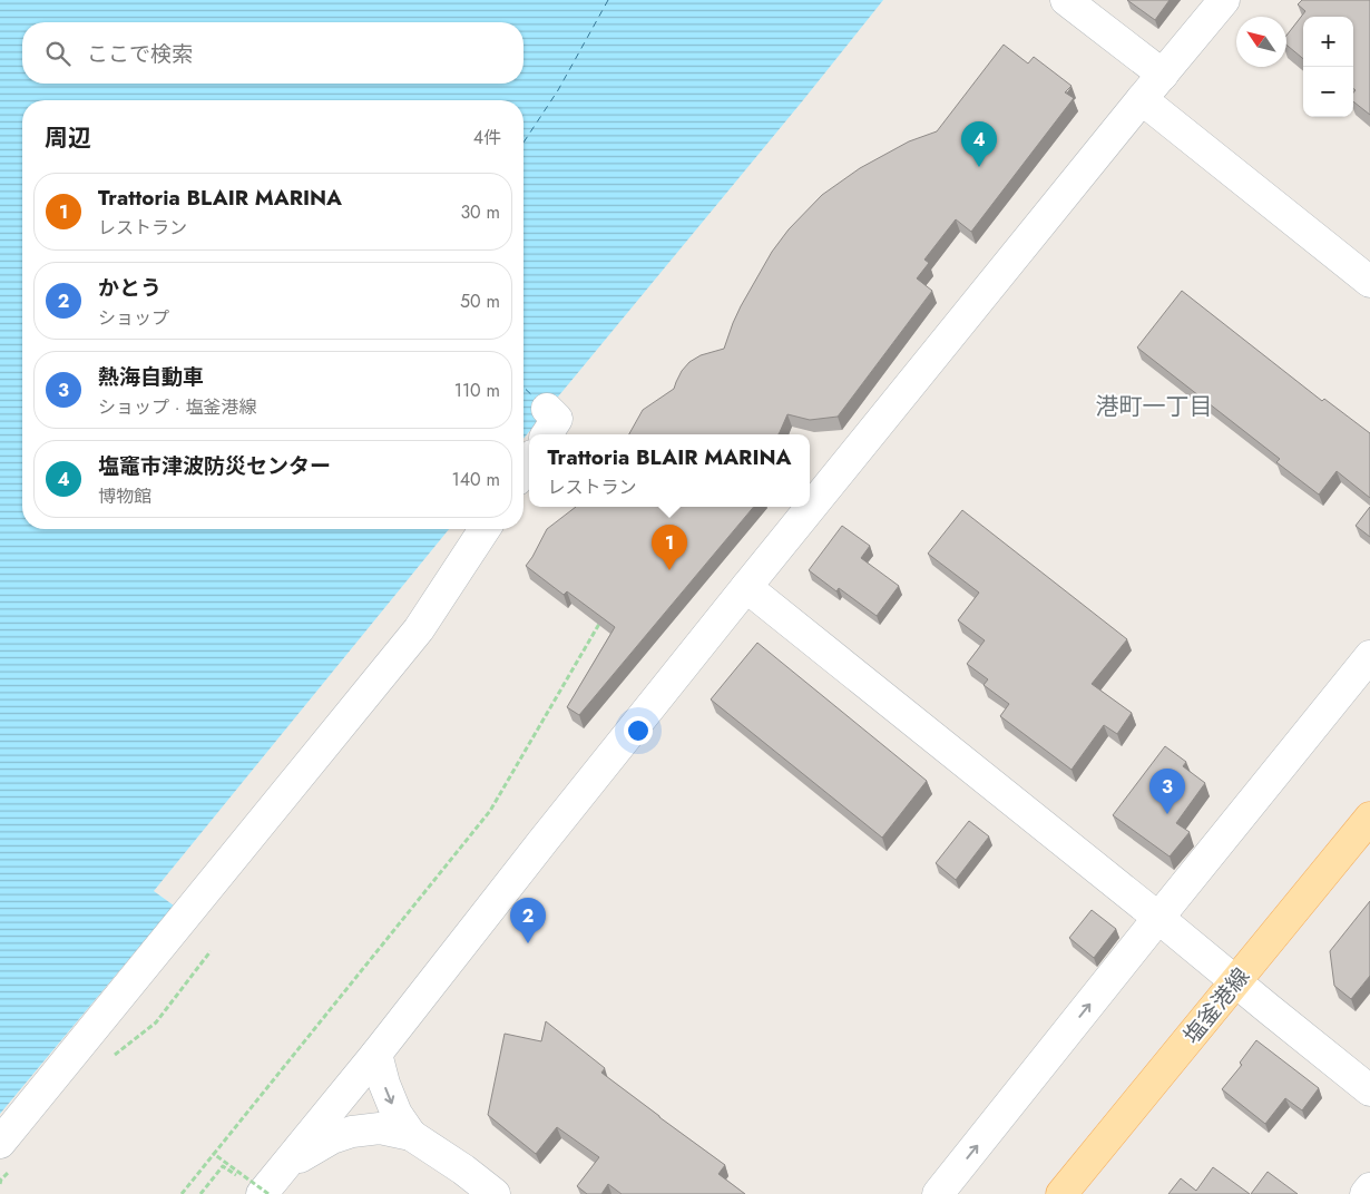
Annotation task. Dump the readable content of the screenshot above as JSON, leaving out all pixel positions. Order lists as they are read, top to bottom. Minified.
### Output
{"streets":{"main road":["塩釜港線"]},"districts":["港町一丁目"],"north":"top left","page":{"map_buttons":["+","−"],"search":"ここで検索","heading":["周辺","4件"],"pins":["4","1","3","2"],"list":[{"mark":"1","name":"Trattoria BLAIR MARINA","note":"レストラン","value":"30 m"},{"mark":"2","name":"かとう","note":"ショップ","value":"50 m"},{"mark":"3","name":"熱海自動車","note":"ショップ · 塩釜港線","value":"110 m"},{"mark":"4","name":"塩竈市津波防災センター","note":"博物館","value":"140 m"}],"popup":["Trattoria BLAIR MARINA","レストラン"]}}
